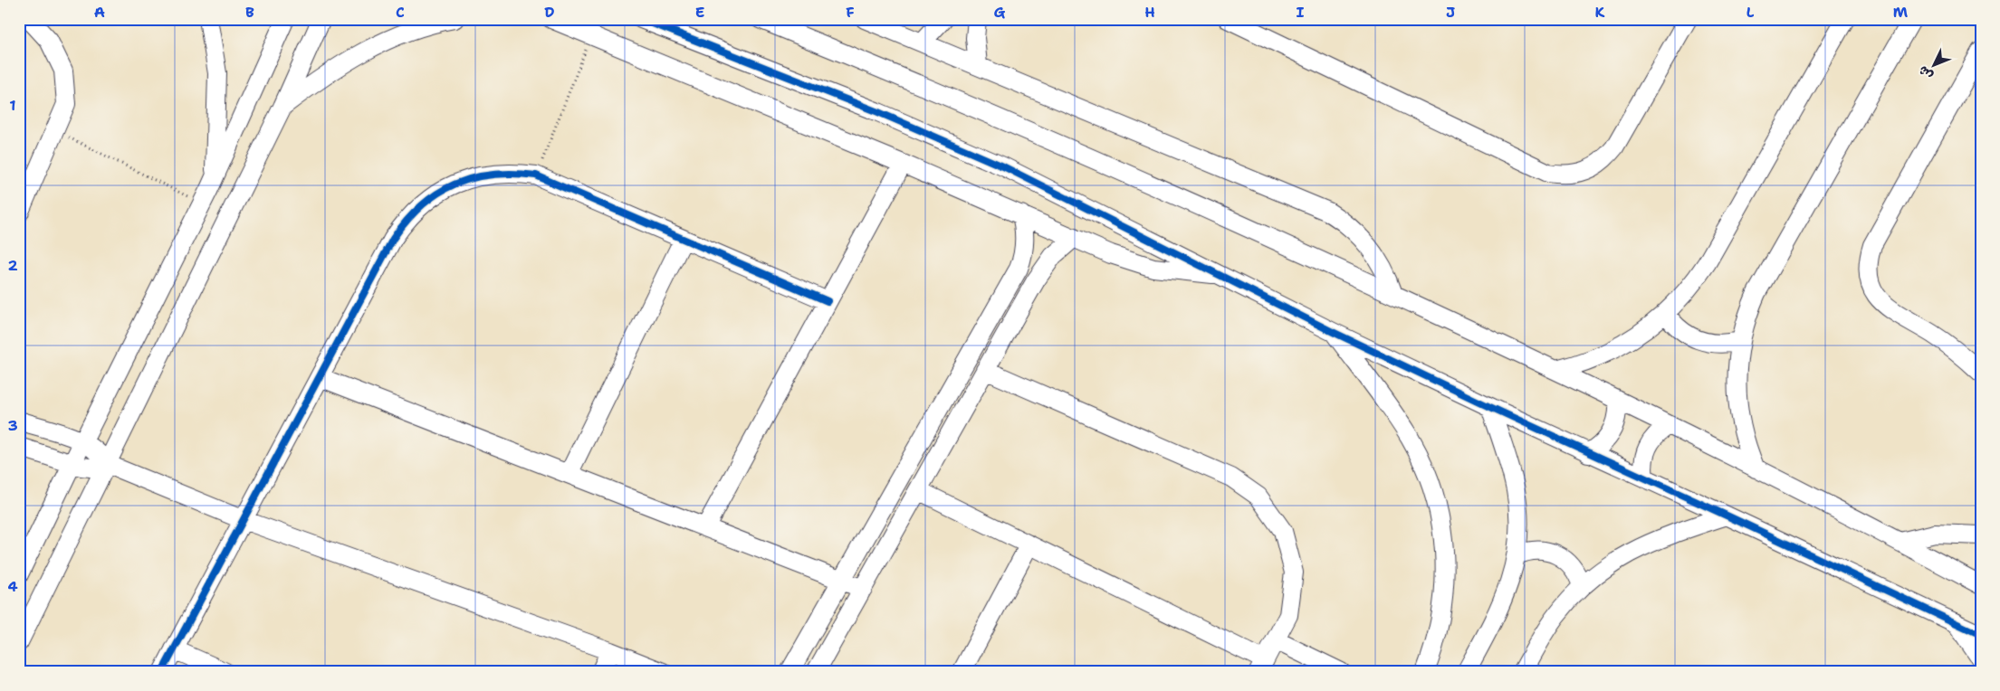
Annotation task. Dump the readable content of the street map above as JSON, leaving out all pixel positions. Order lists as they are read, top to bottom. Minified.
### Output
{"north":"bottom left","grid":{"columns":["A","B","C","D","E","F","G","H","I","J","K","L","M"],"rows":["1","2","3","4"]}}
